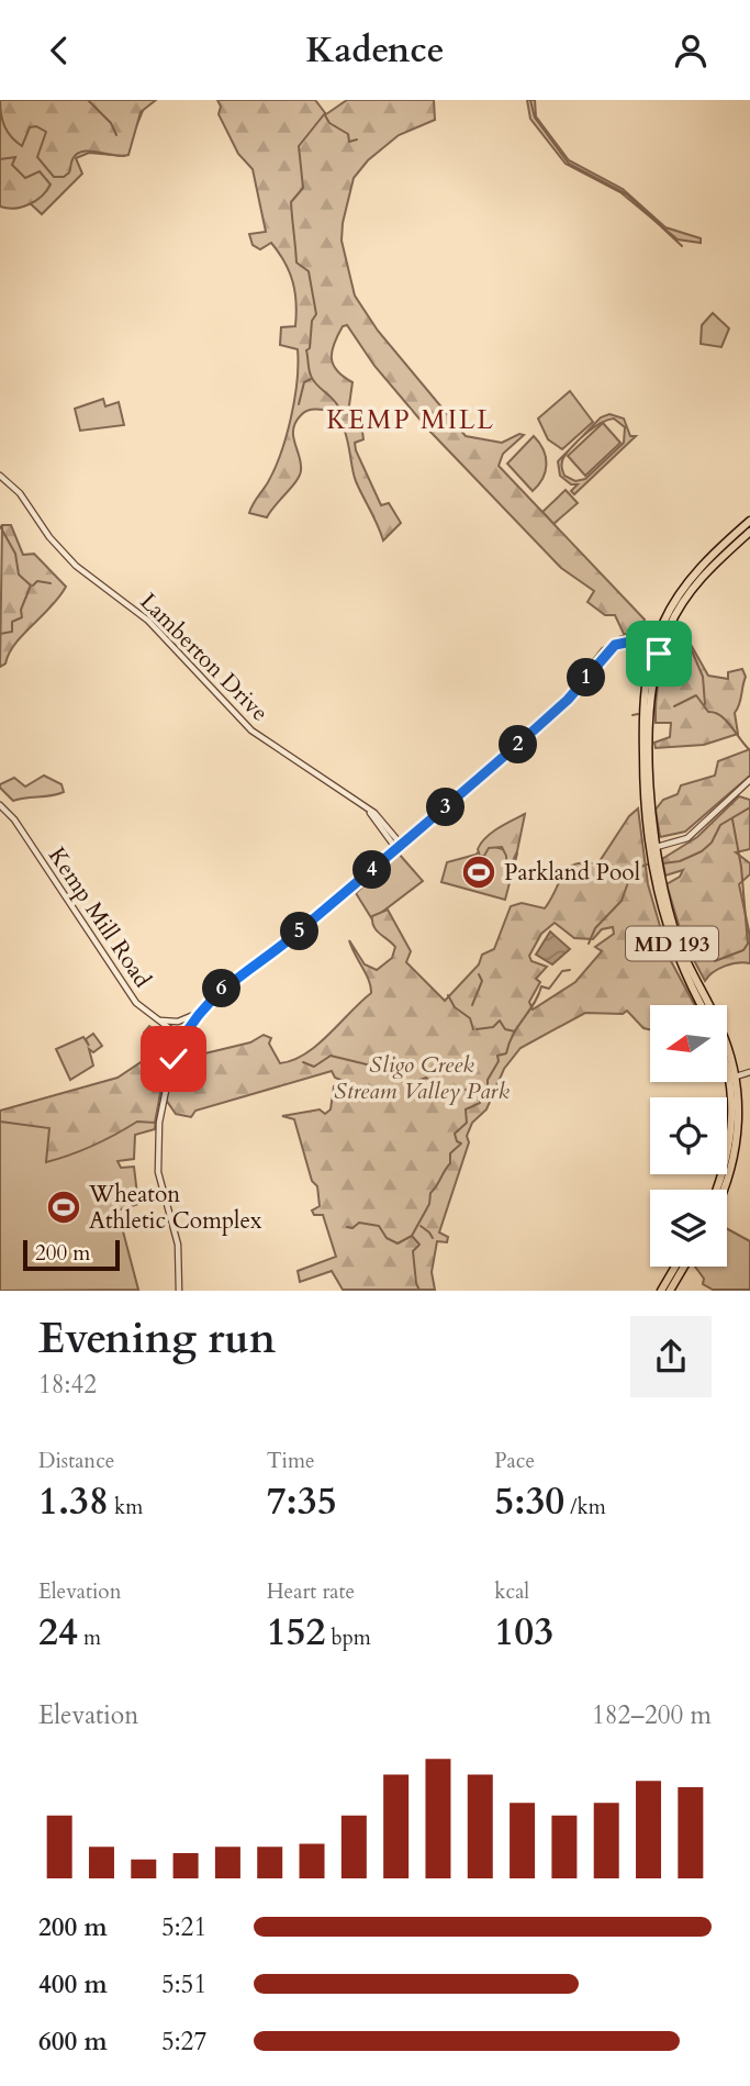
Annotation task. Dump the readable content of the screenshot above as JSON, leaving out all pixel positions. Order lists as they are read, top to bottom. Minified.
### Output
{"streets":{"main road":["MD 193"],"street":["Lamberton Drive","Kemp Mill Road"]},"districts":["KEMP MILL"],"parks":["Sligo Creek Stream Valley Park"],"places":{"sports":["Parkland Pool","Wheaton Athletic Complex"]},"scale_bar":"200 m","north":"left","page":{"header":"Kadence","pins":["1","2","3","4","5","6"],"scale":"200 m","heading":["Evening run","18:42"],"stats":[["Distance","1.38 km"],["Time","7:35"],["Pace","5:30 /km"],["Elevation","24 m"],["Heart rate","152 bpm"],["kcal","103"]],"chart":["Elevation","182–200 m"],"list":[{"name":"200 m","note":"5:21"},{"name":"400 m","note":"5:51"},{"name":"600 m","note":"5:27"}]}}
